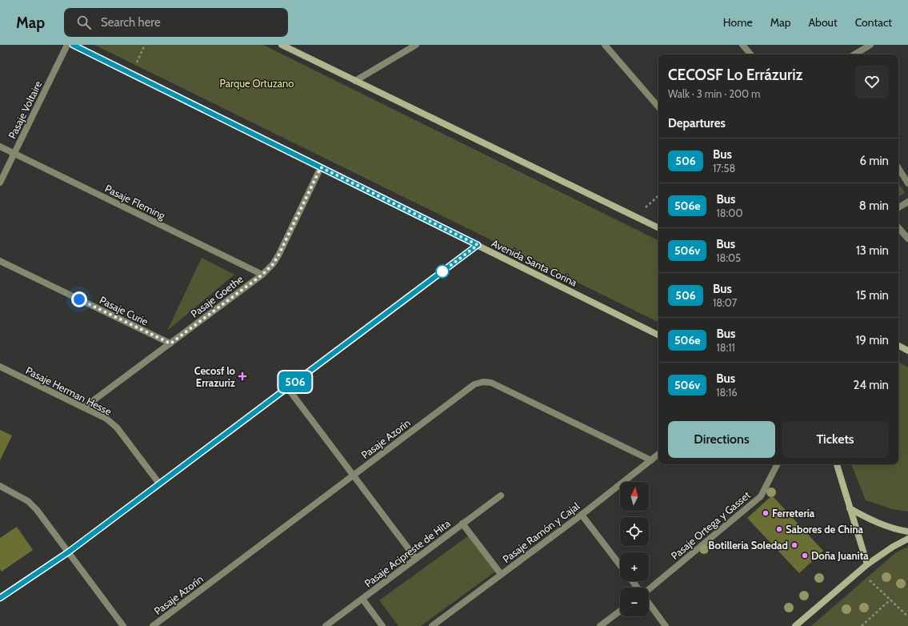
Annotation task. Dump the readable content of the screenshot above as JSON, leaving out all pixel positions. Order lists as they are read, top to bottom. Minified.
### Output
{"streets":{"main road":["Avenida Santa Corina"],"street":["Pasaje Voltaire","Pasaje Fleming","Pasaje Goethe","Pasaje Curie","Pasaje Herman Hesse","Pasaje Azorín","Pasaje Ortega y Gasset","Pasaje Ramón y Cajal","Pasaje Acipreste de Hita"]},"crossings":[["Pasaje Voltaire","Pasaje Fleming"],["Pasaje Fleming","Pasaje Goethe"],["Avenida Santa Corina","Pasaje Goethe"],["Pasaje Goethe","Pasaje Curie"],["Pasaje Goethe","Pasaje Herman Hesse"],["Pasaje Azorín","Pasaje Ramón y Cajal"]],"parks":["Parque Ortuzano"],"places":{"health":["Cecosf lo Errazuriz"],"other":["Ferretería","Sabores de China","Botilleria Soledad","Doña Juanita"]},"lines":["bus line 506"],"north":"top","page":{"header":"Map","search":"Search here","nav":["Home","Map","About","Contact"],"on_map":"506","heading":[["CECOSF Lo Errázuriz","Walk · 3 min · 200 m"],"Departures"],"list":[{"mark":"506","name":"Bus","note":"17:58","value":"6 min"},{"mark":"506e","name":"Bus","note":"18:00","value":"8 min"},{"mark":"506v","name":"Bus","note":"18:05","value":"13 min"},{"mark":"506","name":"Bus","note":"18:07","value":"15 min"},{"mark":"506e","name":"Bus","note":"18:11","value":"19 min"},{"mark":"506v","name":"Bus","note":"18:16","value":"24 min"}],"buttons":["Directions","Tickets"],"map_buttons":["+","−"]}}
